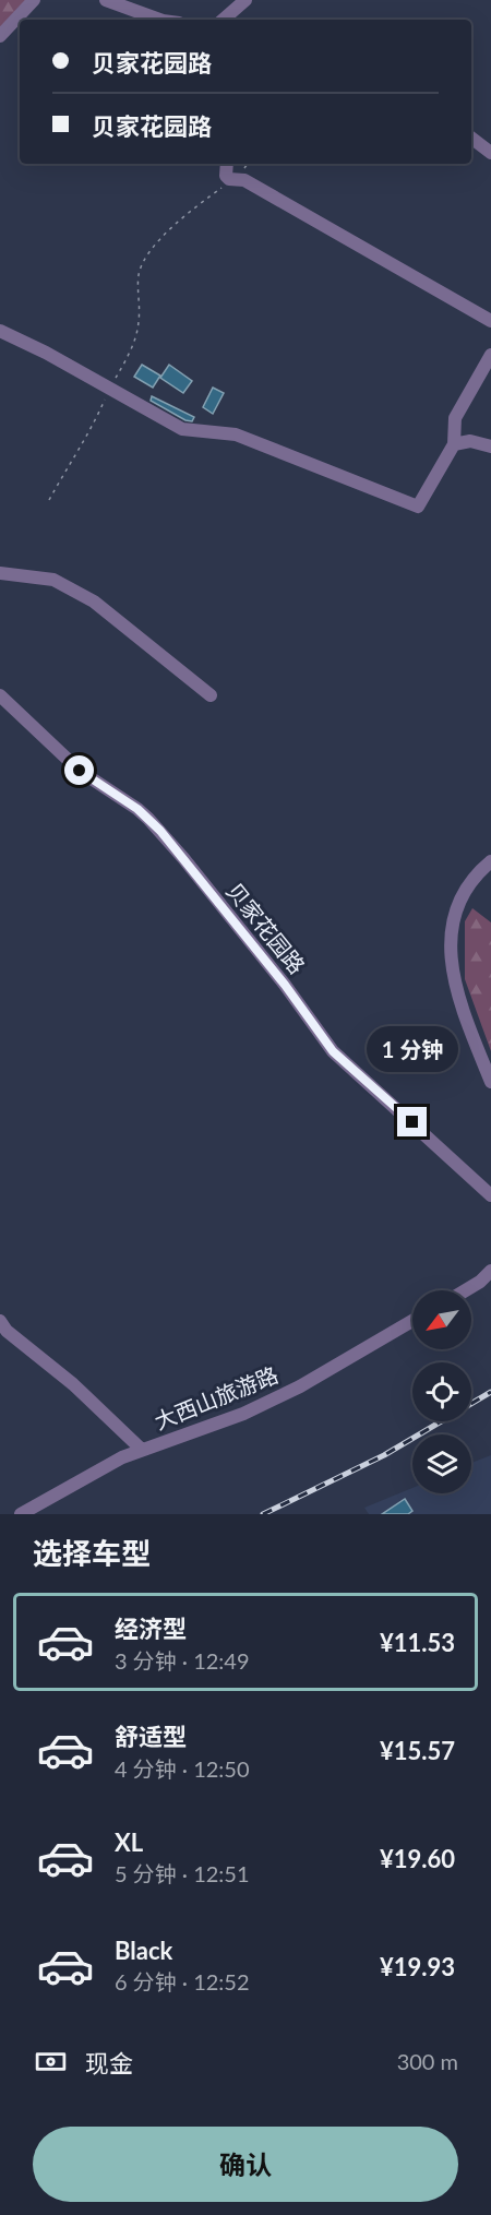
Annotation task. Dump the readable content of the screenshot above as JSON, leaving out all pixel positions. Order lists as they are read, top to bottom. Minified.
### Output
{"streets":{"street":["贝家花园路","大西山旅游路"]},"north":"bottom left","page":{"banner":["贝家花园路","贝家花园路"],"bubble":"1 分钟","heading":"选择车型","list":[{"name":"经济型","note":"3 分钟 · 12:49","value":"¥11.53"},{"name":"舒适型","note":"4 分钟 · 12:50","value":"¥15.57"},{"name":"XL","note":"5 分钟 · 12:51","value":"¥19.60"},{"name":"Black","note":"6 分钟 · 12:52","value":"¥19.93"}],"pay":["现金","300 m"],"buttons":"确认"}}
